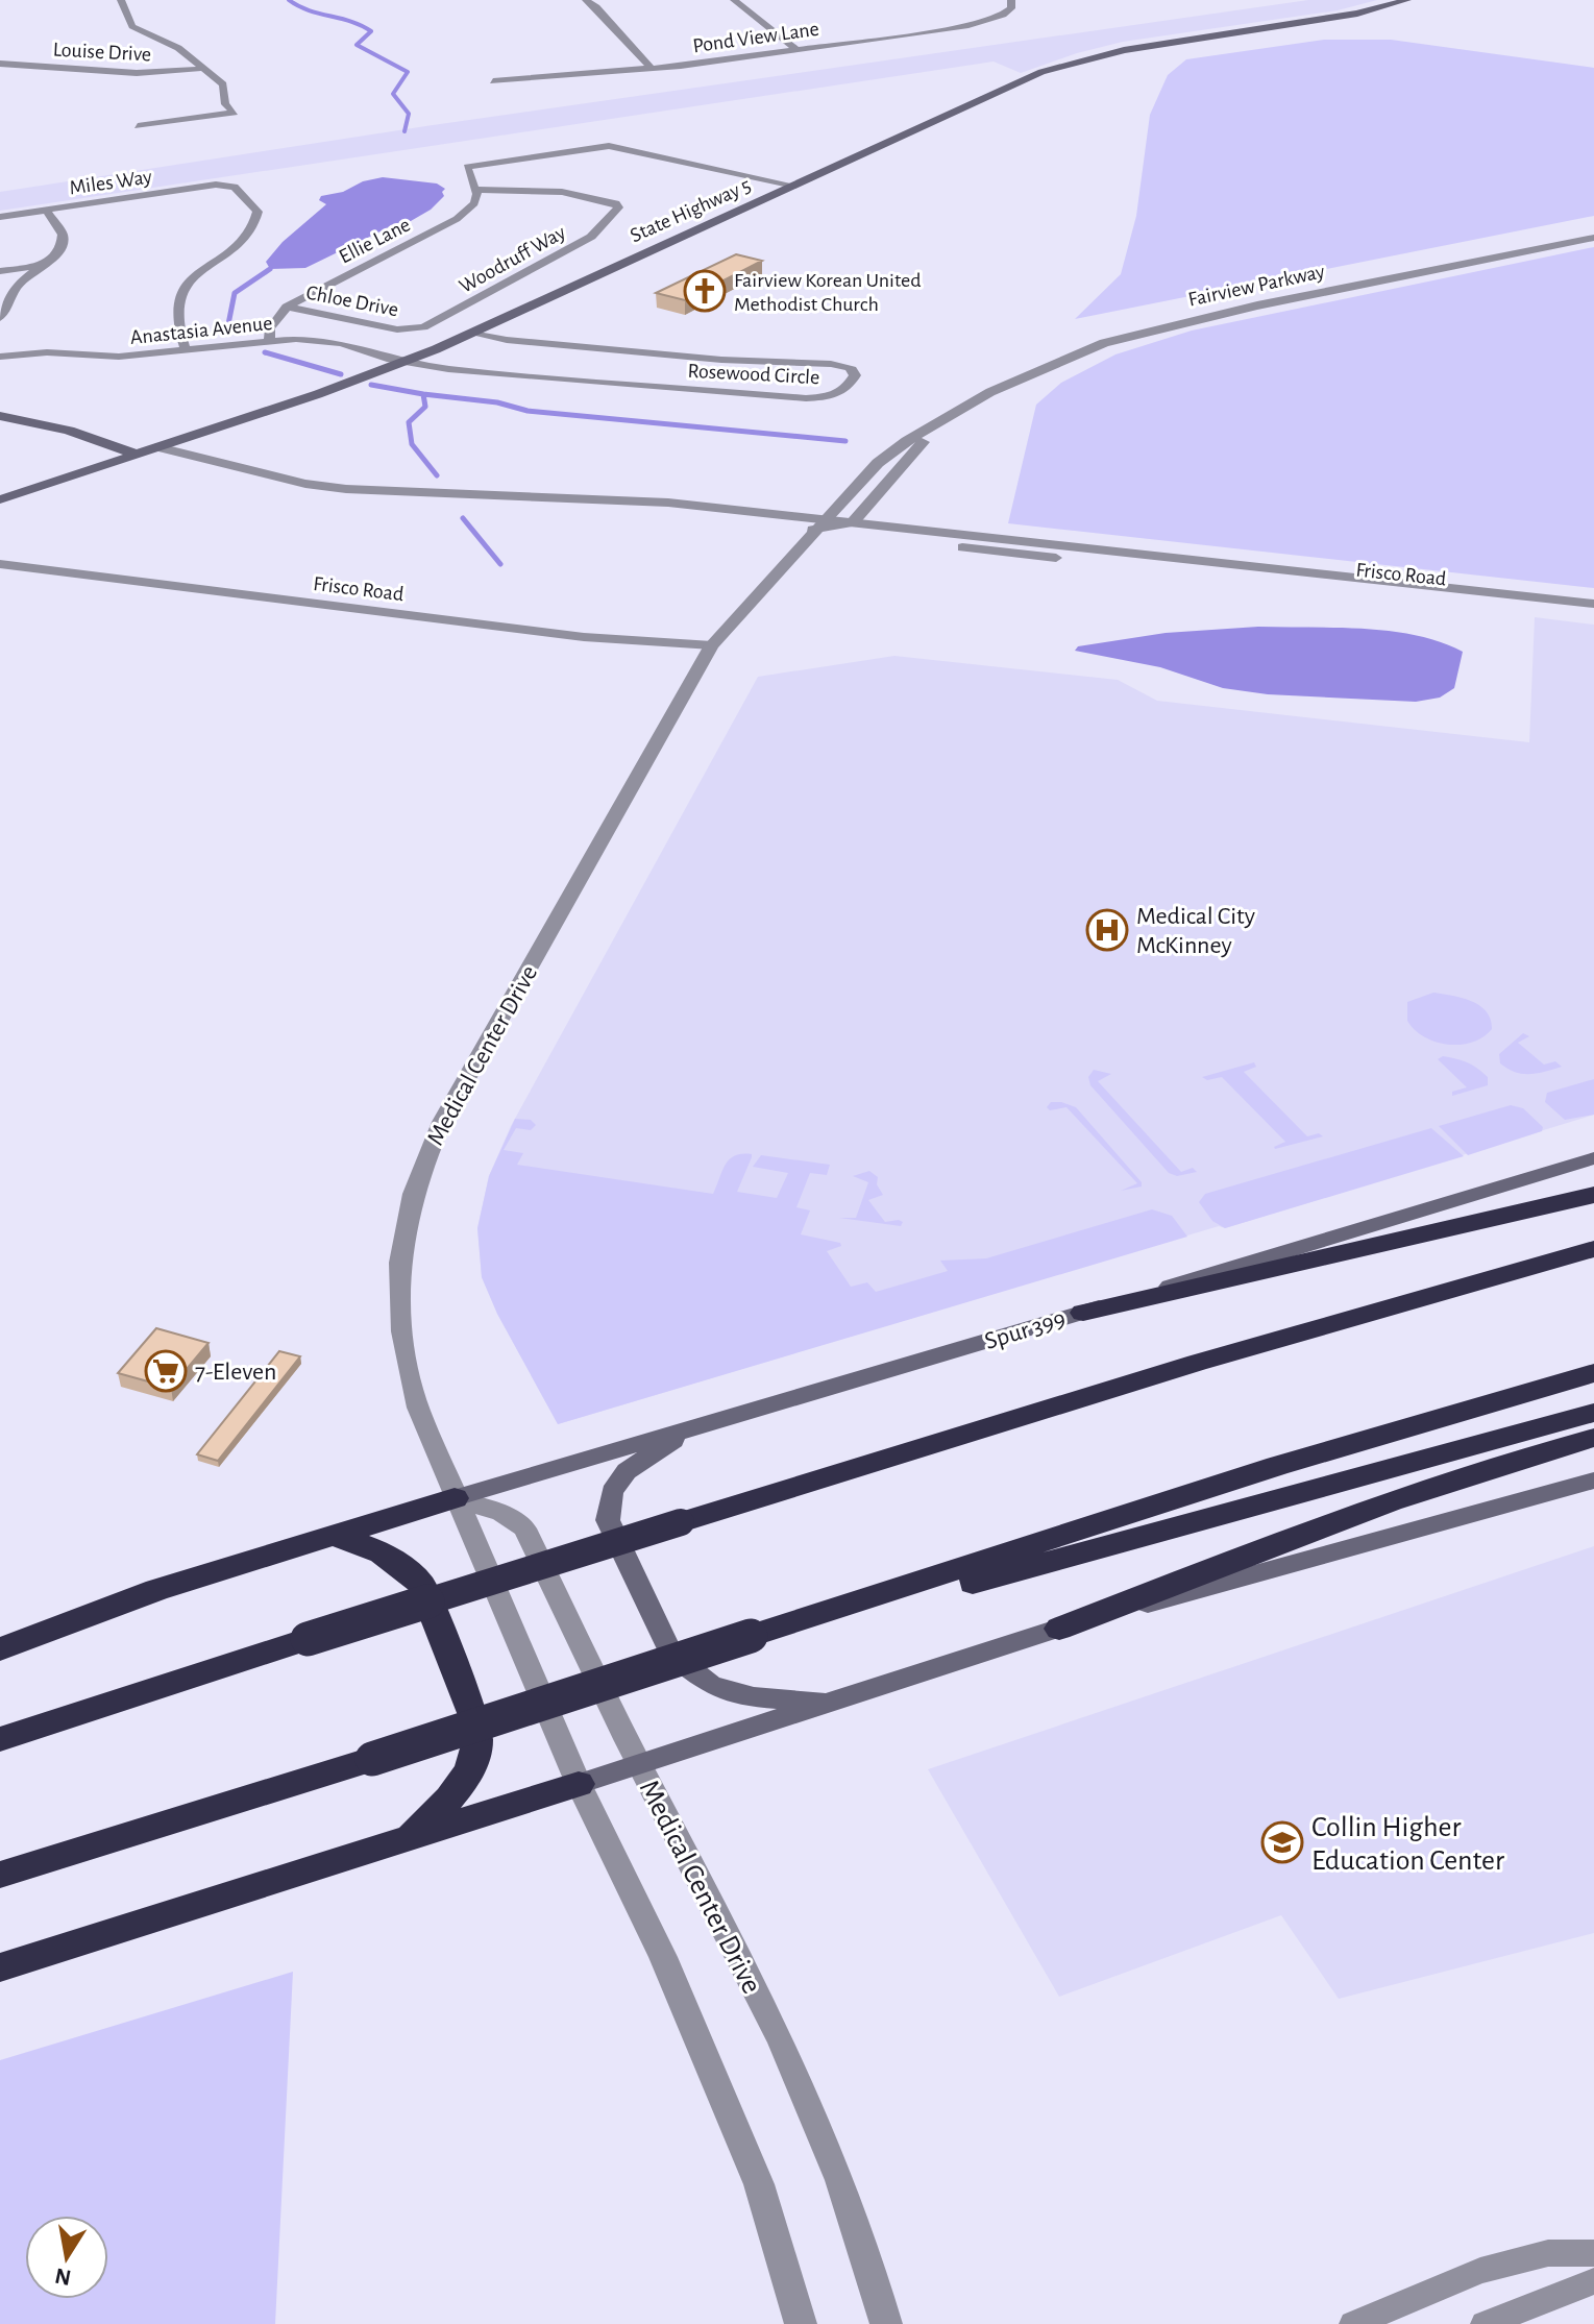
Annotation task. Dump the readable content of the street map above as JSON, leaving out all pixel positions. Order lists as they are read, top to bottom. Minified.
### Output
{"streets":{"main road":["State Highway 5","Spur 399"],"street":["Pond View Lane","Louise Drive","Miles Way","Ellie Lane","Woodruff Way","Fairview Parkway","Chloe Drive","Anastasia Avenue","Rosewood Circle","Frisco Road","Medical Center Drive"]},"crossings":[["Miles Way","Anastasia Avenue"],["State Highway 5","Anastasia Avenue"],["State Highway 5","Rosewood Circle"],["Ellie Lane","Woodruff Way"],["Ellie Lane","Chloe Drive"],["Woodruff Way","Chloe Drive"],["Fairview Parkway","Frisco Road"],["Fairview Parkway","Medical Center Drive"],["Anastasia Avenue","Rosewood Circle"],["Frisco Road","Medical Center Drive"],["Medical Center Drive","Spur 399"]],"places":{"church":["Fairview Korean United Methodist Church"],"hospital":["Medical City McKinney"],"supermarket":["7-Eleven"],"school or university":["Collin Higher Education Center"]},"north":"bottom"}
